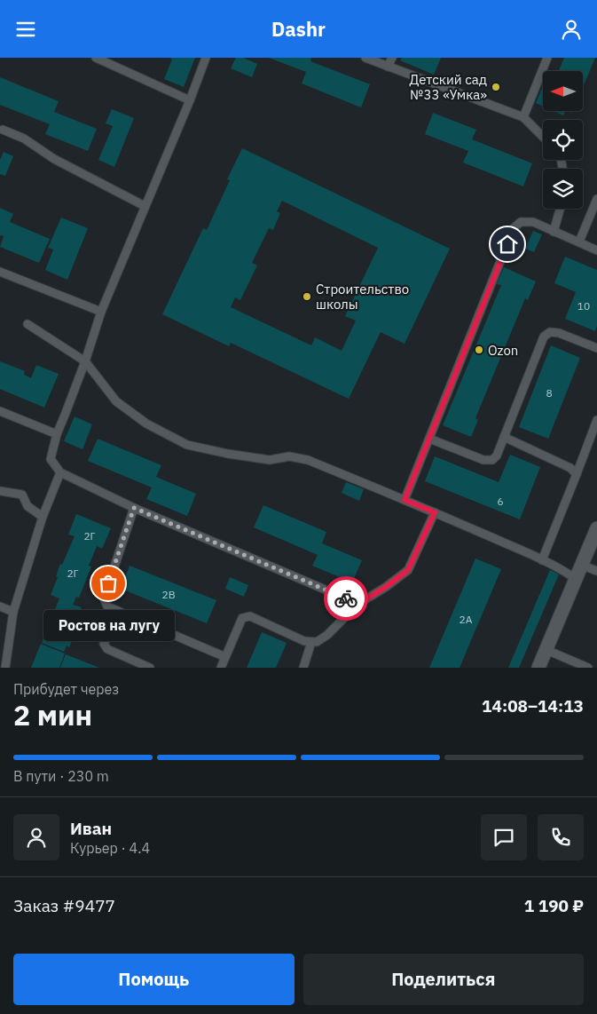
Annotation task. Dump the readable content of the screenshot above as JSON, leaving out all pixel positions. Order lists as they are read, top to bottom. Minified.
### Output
{"places":["Детский сад №33 «Умка»","Строительство школы","Ozon","Ростов на лугу"],"house_numbers":["10","8","6","2Г","2Г","2В","2А"],"north":"left","page":{"header":"Dashr","bubble":"Ростов на лугу","heading":["2 мин","Прибудет через","14:08–14:13"],"panel":["Иван","Курьер · 4.4","Заказ #9477","1 190 ₽"],"bar":"В пути · 230 m","buttons":["Помощь","Поделиться"]}}
